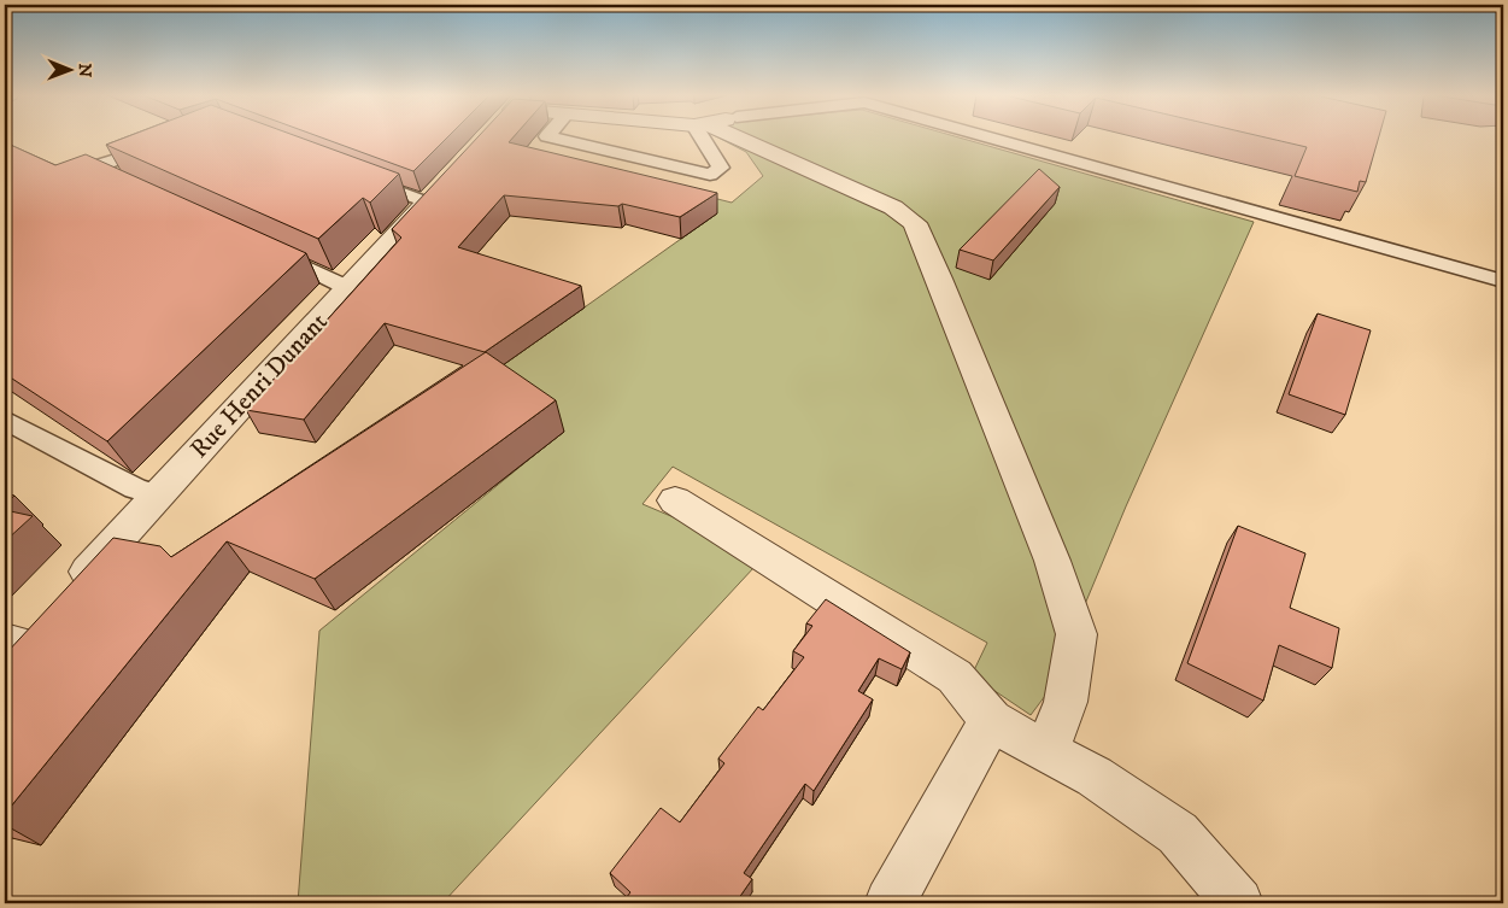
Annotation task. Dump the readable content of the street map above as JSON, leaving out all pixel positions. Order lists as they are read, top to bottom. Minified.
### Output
{"streets":{"street":["Rue Henri Dunant"]},"north":"right"}
